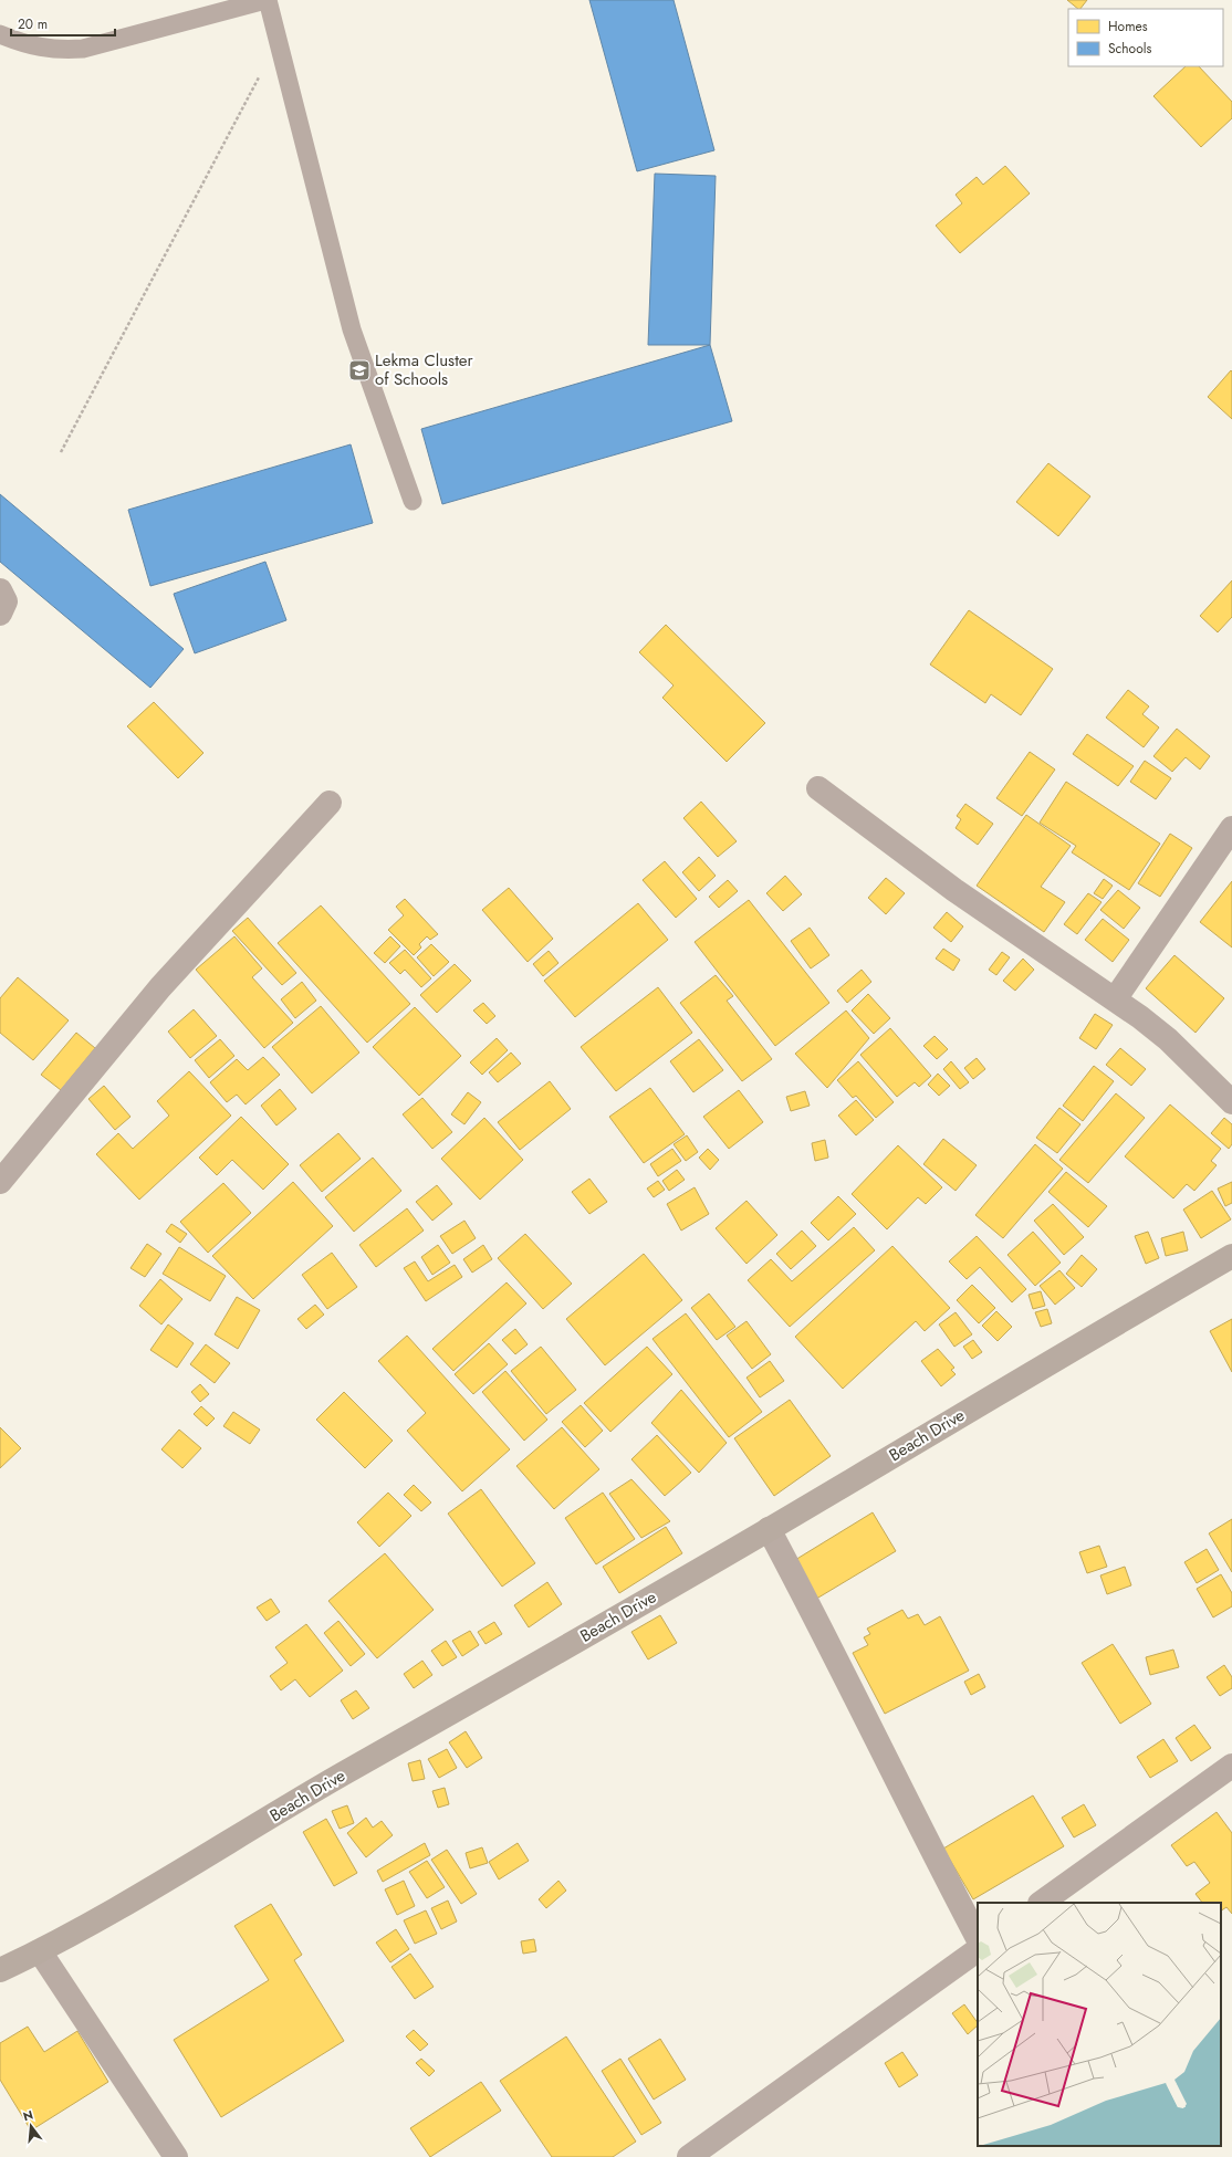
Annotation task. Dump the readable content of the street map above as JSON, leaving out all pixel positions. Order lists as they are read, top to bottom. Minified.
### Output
{"streets":{"street":["Beach Drive"]},"places":{"school or university":["Lekma Cluster of Schools"]},"legend":["Homes","Schools"],"scale_bar":"20 m","north":"top"}
